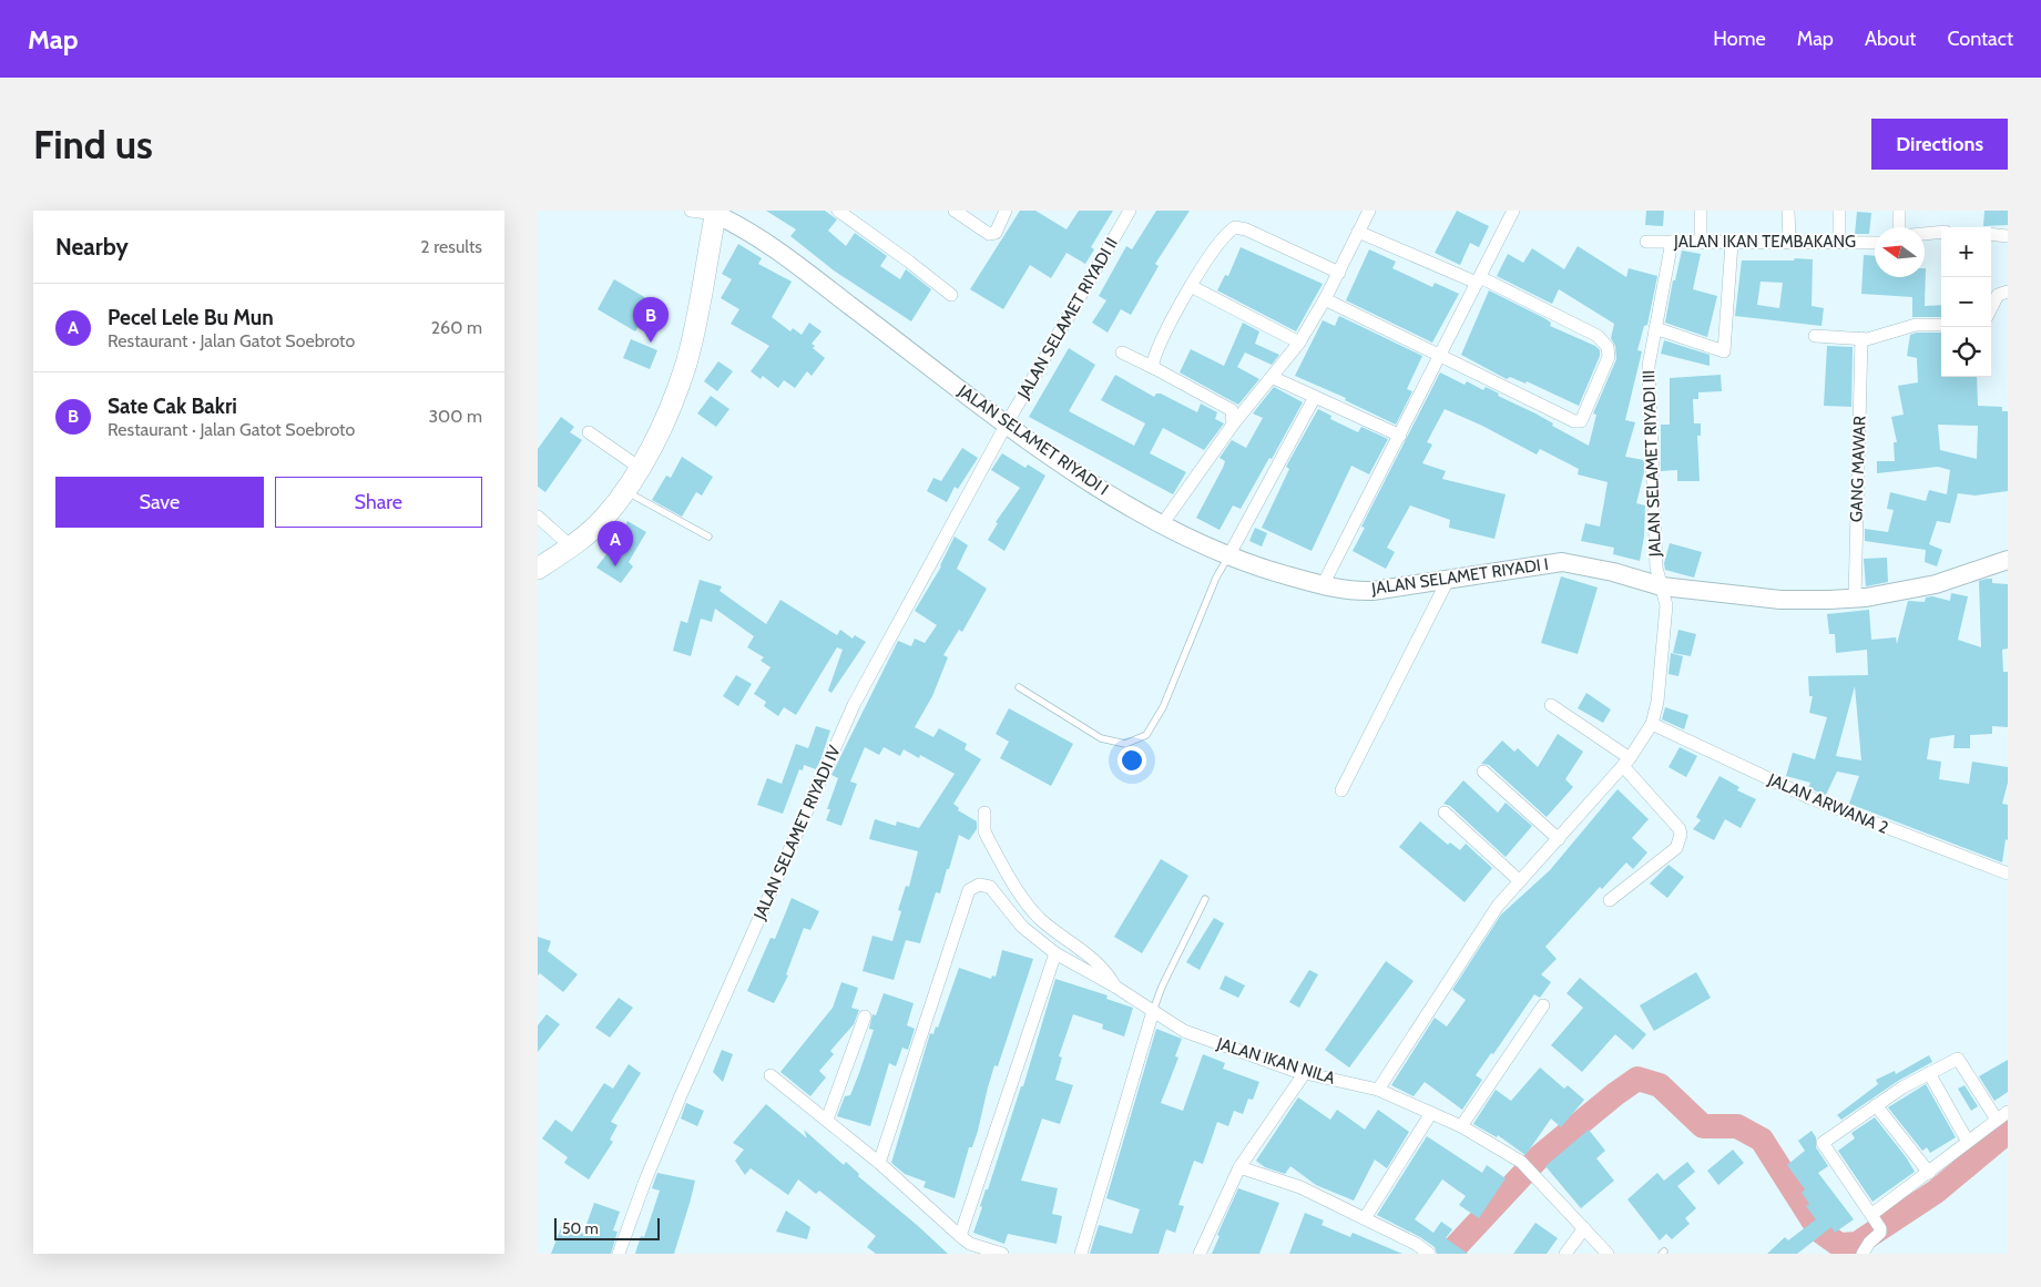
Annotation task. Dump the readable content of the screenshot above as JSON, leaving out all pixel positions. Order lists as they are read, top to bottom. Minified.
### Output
{"streets":{"main road":["JALAN SELAMET RIYADI I"],"street":["JALAN IKAN TEMBAKANG","JALAN SELAMET RIYADI II","JALAN SELAMET RIYADI III","GANG MAWAR","JALAN ARWANA 2","JALAN SELAMET RIYADI IV","JALAN IKAN NILA"]},"crossings":[["JALAN IKAN TEMBAKANG","JALAN SELAMET RIYADI III"],["JALAN SELAMET RIYADI II","JALAN SELAMET RIYADI I"],["JALAN SELAMET RIYADI II","JALAN SELAMET RIYADI IV"],["JALAN SELAMET RIYADI I","JALAN SELAMET RIYADI III"],["JALAN SELAMET RIYADI I","GANG MAWAR"],["JALAN SELAMET RIYADI I","JALAN SELAMET RIYADI IV"],["JALAN SELAMET RIYADI III","JALAN ARWANA 2"]],"scale_bar":"50 m","north":"left","page":{"header":"Map","nav":["Home","Map","About","Contact"],"buttons":["Directions",["Save","Share"]],"title":"Find us","heading":["Nearby","2 results"],"map_buttons":["+","−"],"list":[{"mark":"A","name":"Pecel Lele Bu Mun","note":"Restaurant · Jalan Gatot Soebroto","value":"260 m"},{"mark":"B","name":"Sate Cak Bakri","note":"Restaurant · Jalan Gatot Soebroto","value":"300 m"}],"pins":["B","A"],"scale":"50 m"}}
